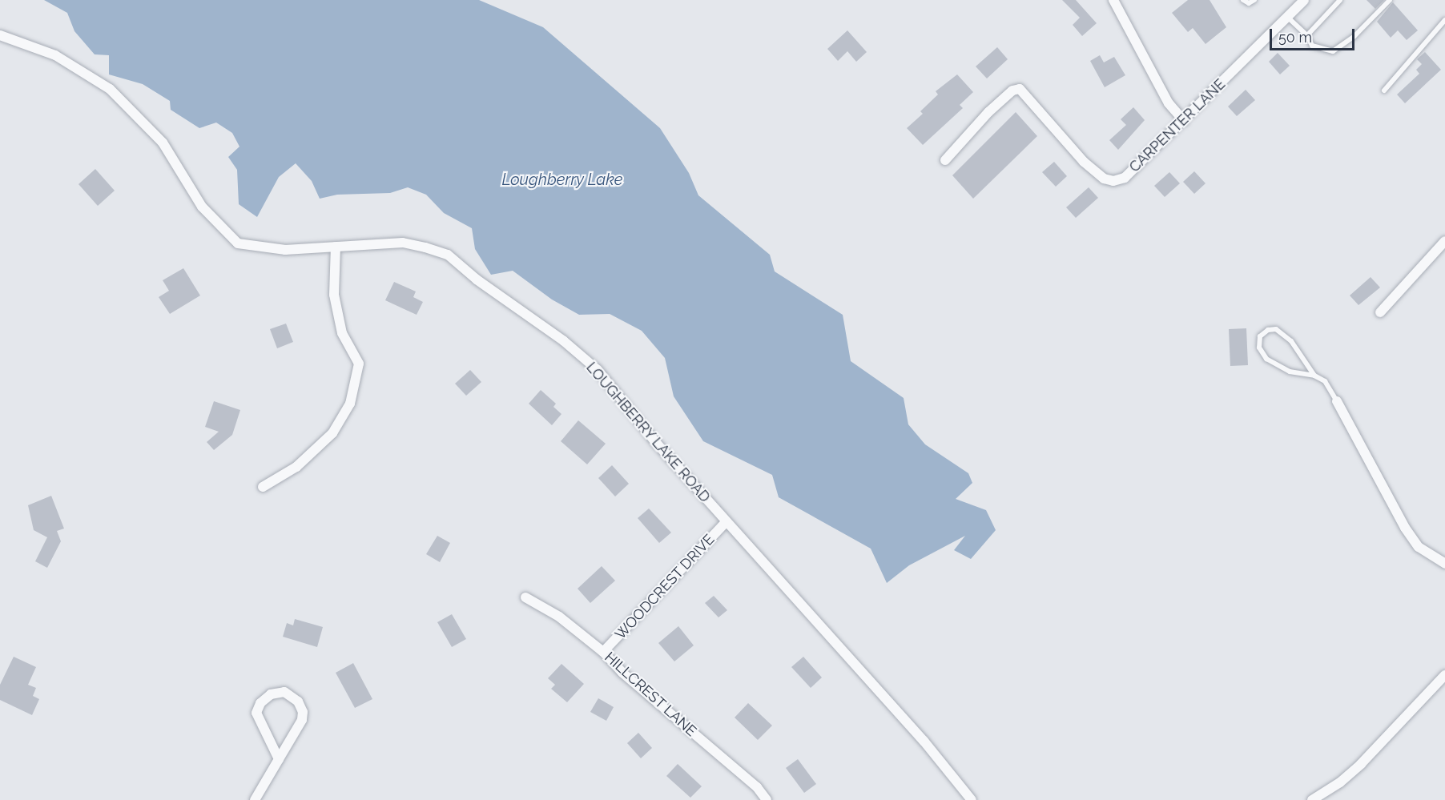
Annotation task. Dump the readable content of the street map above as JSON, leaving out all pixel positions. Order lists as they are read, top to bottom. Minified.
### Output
{"streets":{"street":["CARPENTER LANE","LOUGHBERRY LAKE ROAD","WOODCREST DRIVE","HILLCREST LANE"]},"crossings":[["LOUGHBERRY LAKE ROAD","WOODCREST DRIVE"],["WOODCREST DRIVE","HILLCREST LANE"]],"water":["Loughberry Lake"],"scale_bar":"50 m"}
